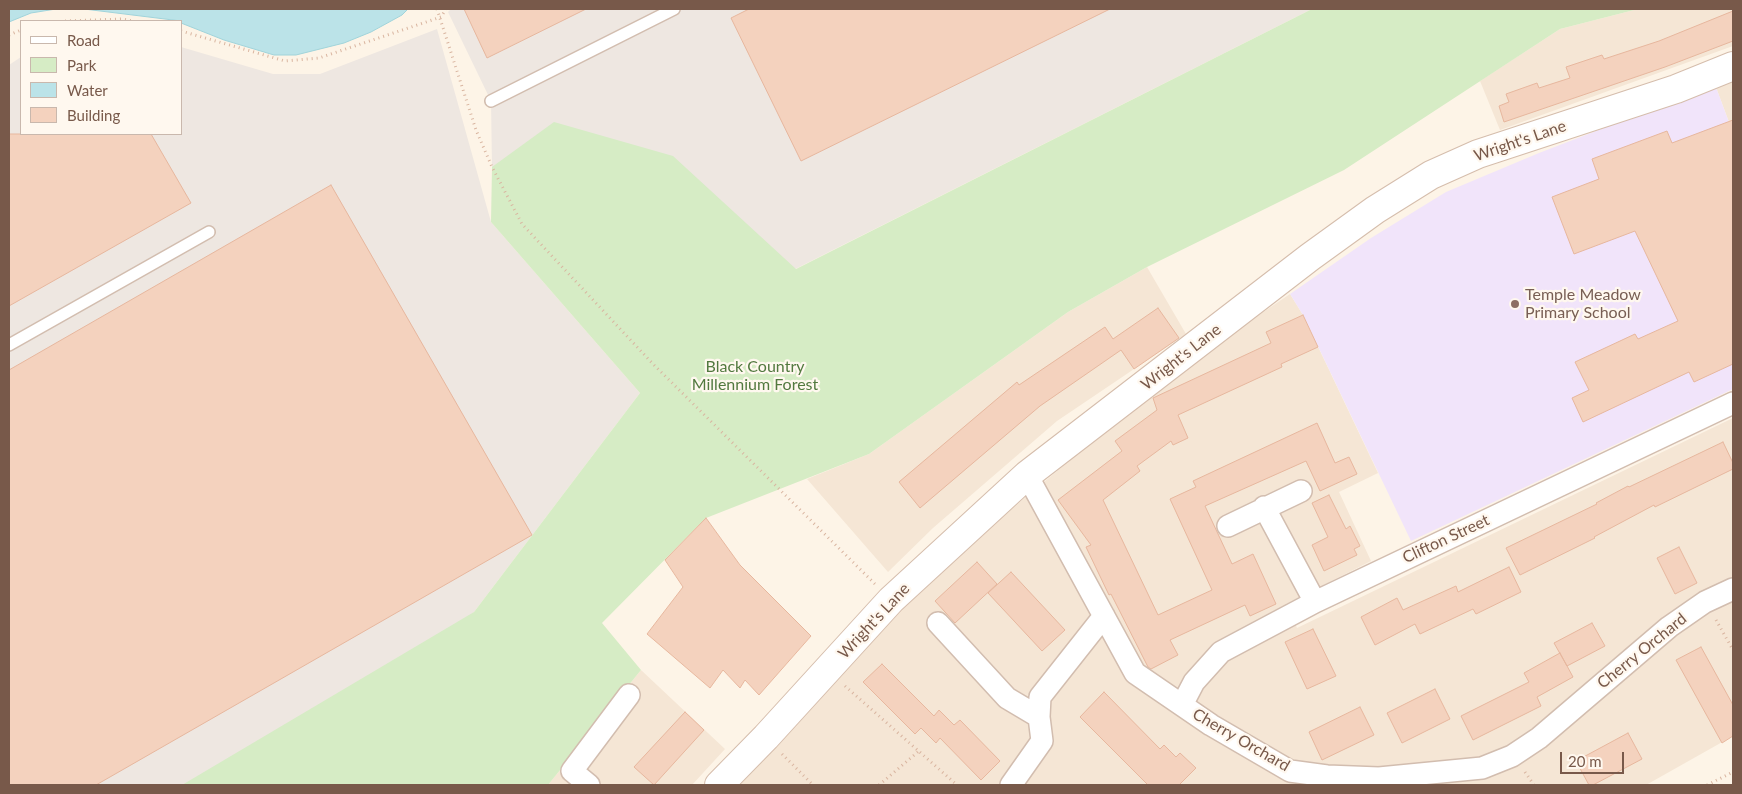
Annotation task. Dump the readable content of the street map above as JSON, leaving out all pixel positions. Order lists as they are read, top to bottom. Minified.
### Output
{"streets":{"street":["Wright's Lane","Clifton Street","Cherry Orchard"]},"crossings":[["Wright's Lane","Cherry Orchard"],["Clifton Street","Cherry Orchard"]],"parks":["Black Country Millennium Forest"],"places":["Temple Meadow Primary School"],"legend":["Road","Park","Water","Building"],"scale_bar":"20 m"}
